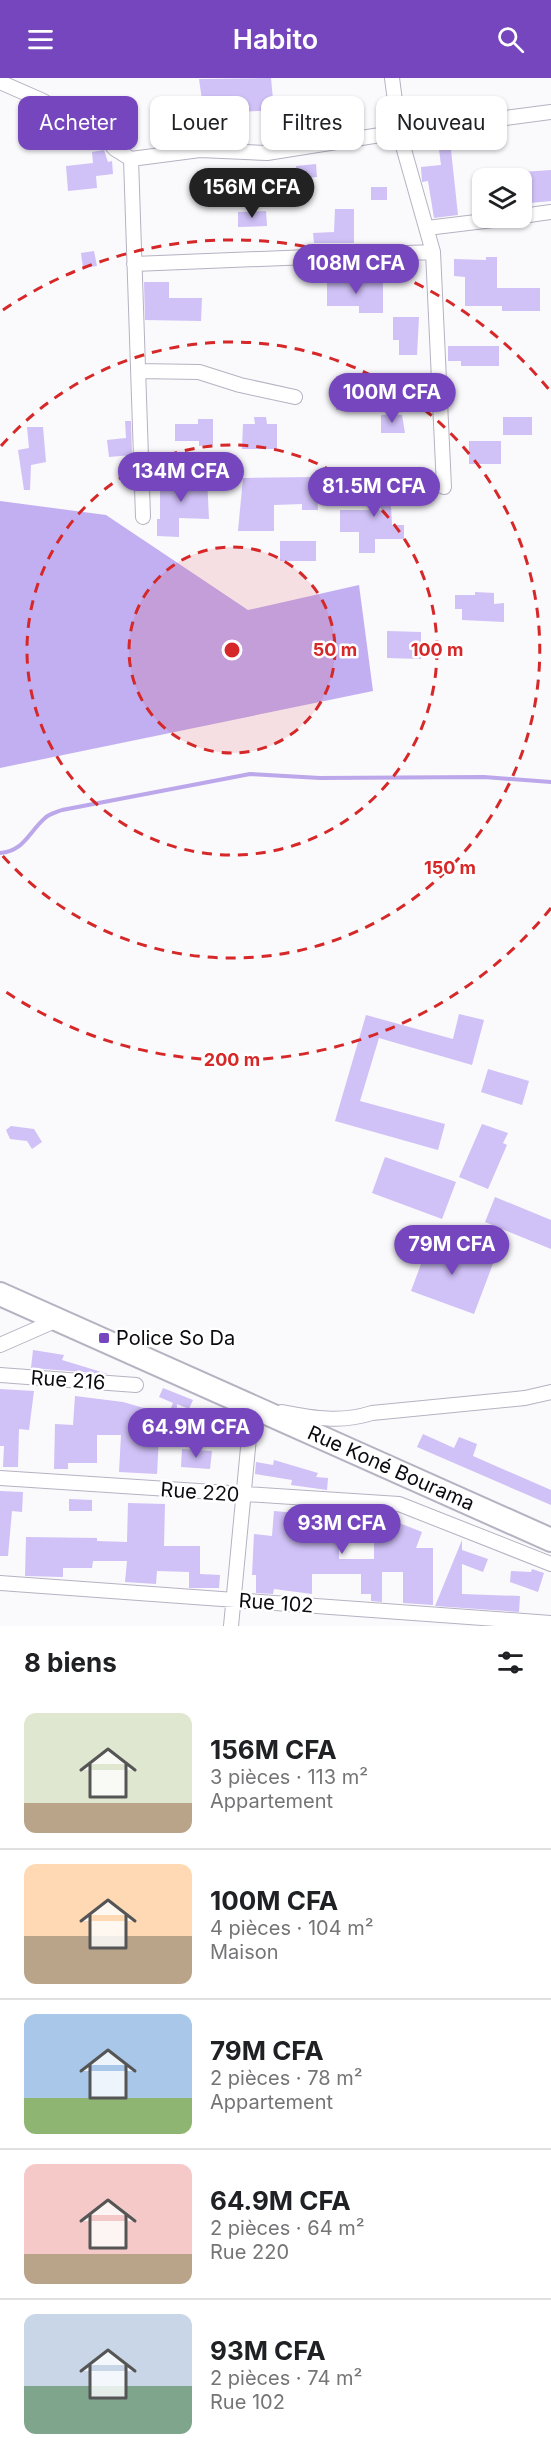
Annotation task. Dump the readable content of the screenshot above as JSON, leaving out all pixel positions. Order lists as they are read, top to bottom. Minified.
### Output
{"streets":{"highway":["Rue Koné Bourama"],"street":["Rue 216","Rue 220","Rue 102"]},"places":{"transit":["Police So Da"]},"page":{"header":"Habito","chip":["Acheter","Louer","Filtres","Nouveau"],"price":["156M CFA","108M CFA","100M CFA","134M CFA","81.5M CFA","79M CFA","64.9M CFA","93M CFA"],"heading":"8 biens","list":[{"name":"156M CFA","note":"3 pièces · 113 m² · Appartement"},{"name":"100M CFA","note":"4 pièces · 104 m² · Maison"},{"name":"79M CFA","note":"2 pièces · 78 m² · Appartement"},{"name":"64.9M CFA","note":"2 pièces · 64 m² · Rue 220"},{"name":"93M CFA","note":"2 pièces · 74 m² · Rue 102"}]},"rings":["50 m","100 m","150 m","200 m"]}
